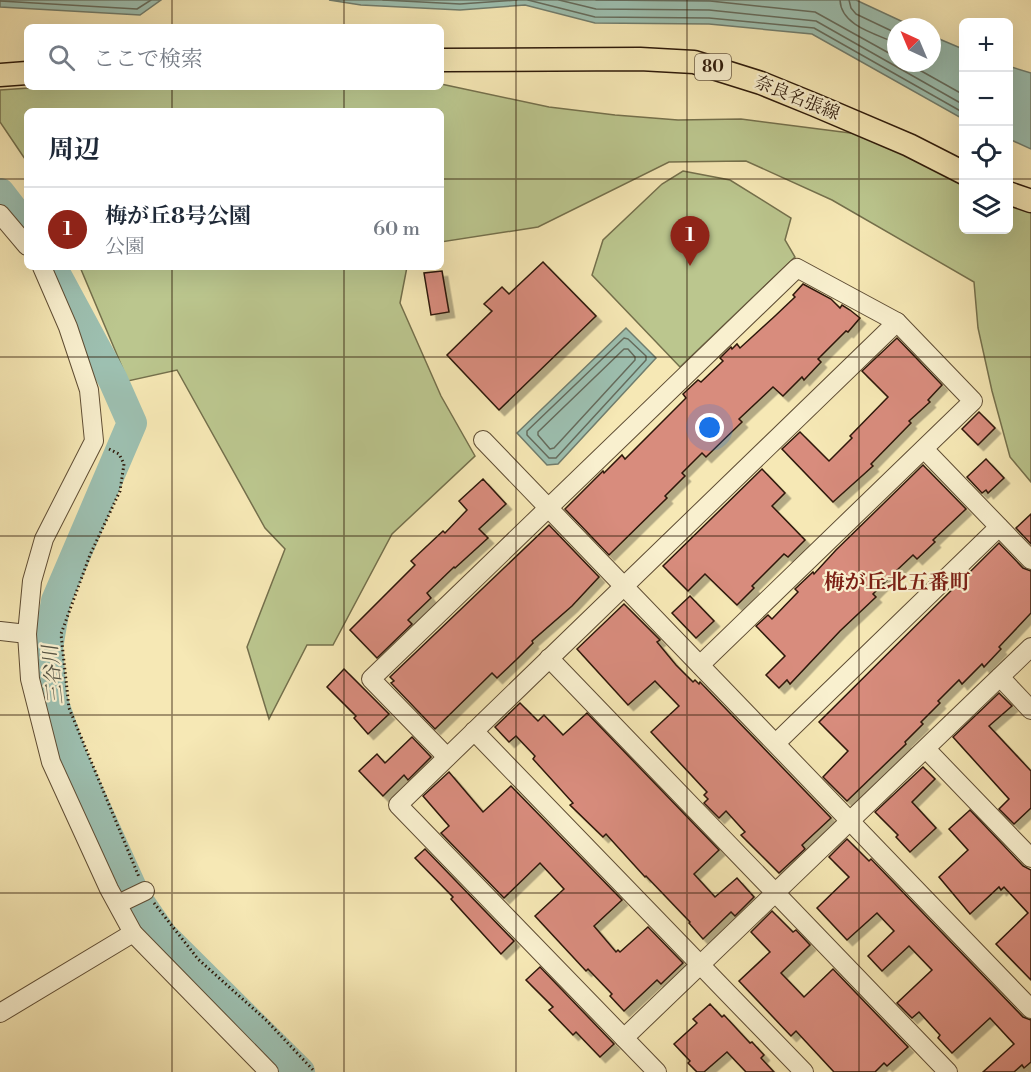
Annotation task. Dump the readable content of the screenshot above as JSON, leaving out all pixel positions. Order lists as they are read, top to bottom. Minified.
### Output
{"streets":{"main road":["80","奈良名張線"]},"districts":["梅が丘北五番町"],"water":["三谷川"],"north":"top left","page":{"map_buttons":["+","−"],"search":"ここで検索","heading":"周辺","list":[{"mark":"1","name":"梅が丘8号公園","note":"公園","value":"60 m"}],"pins":"1"}}
